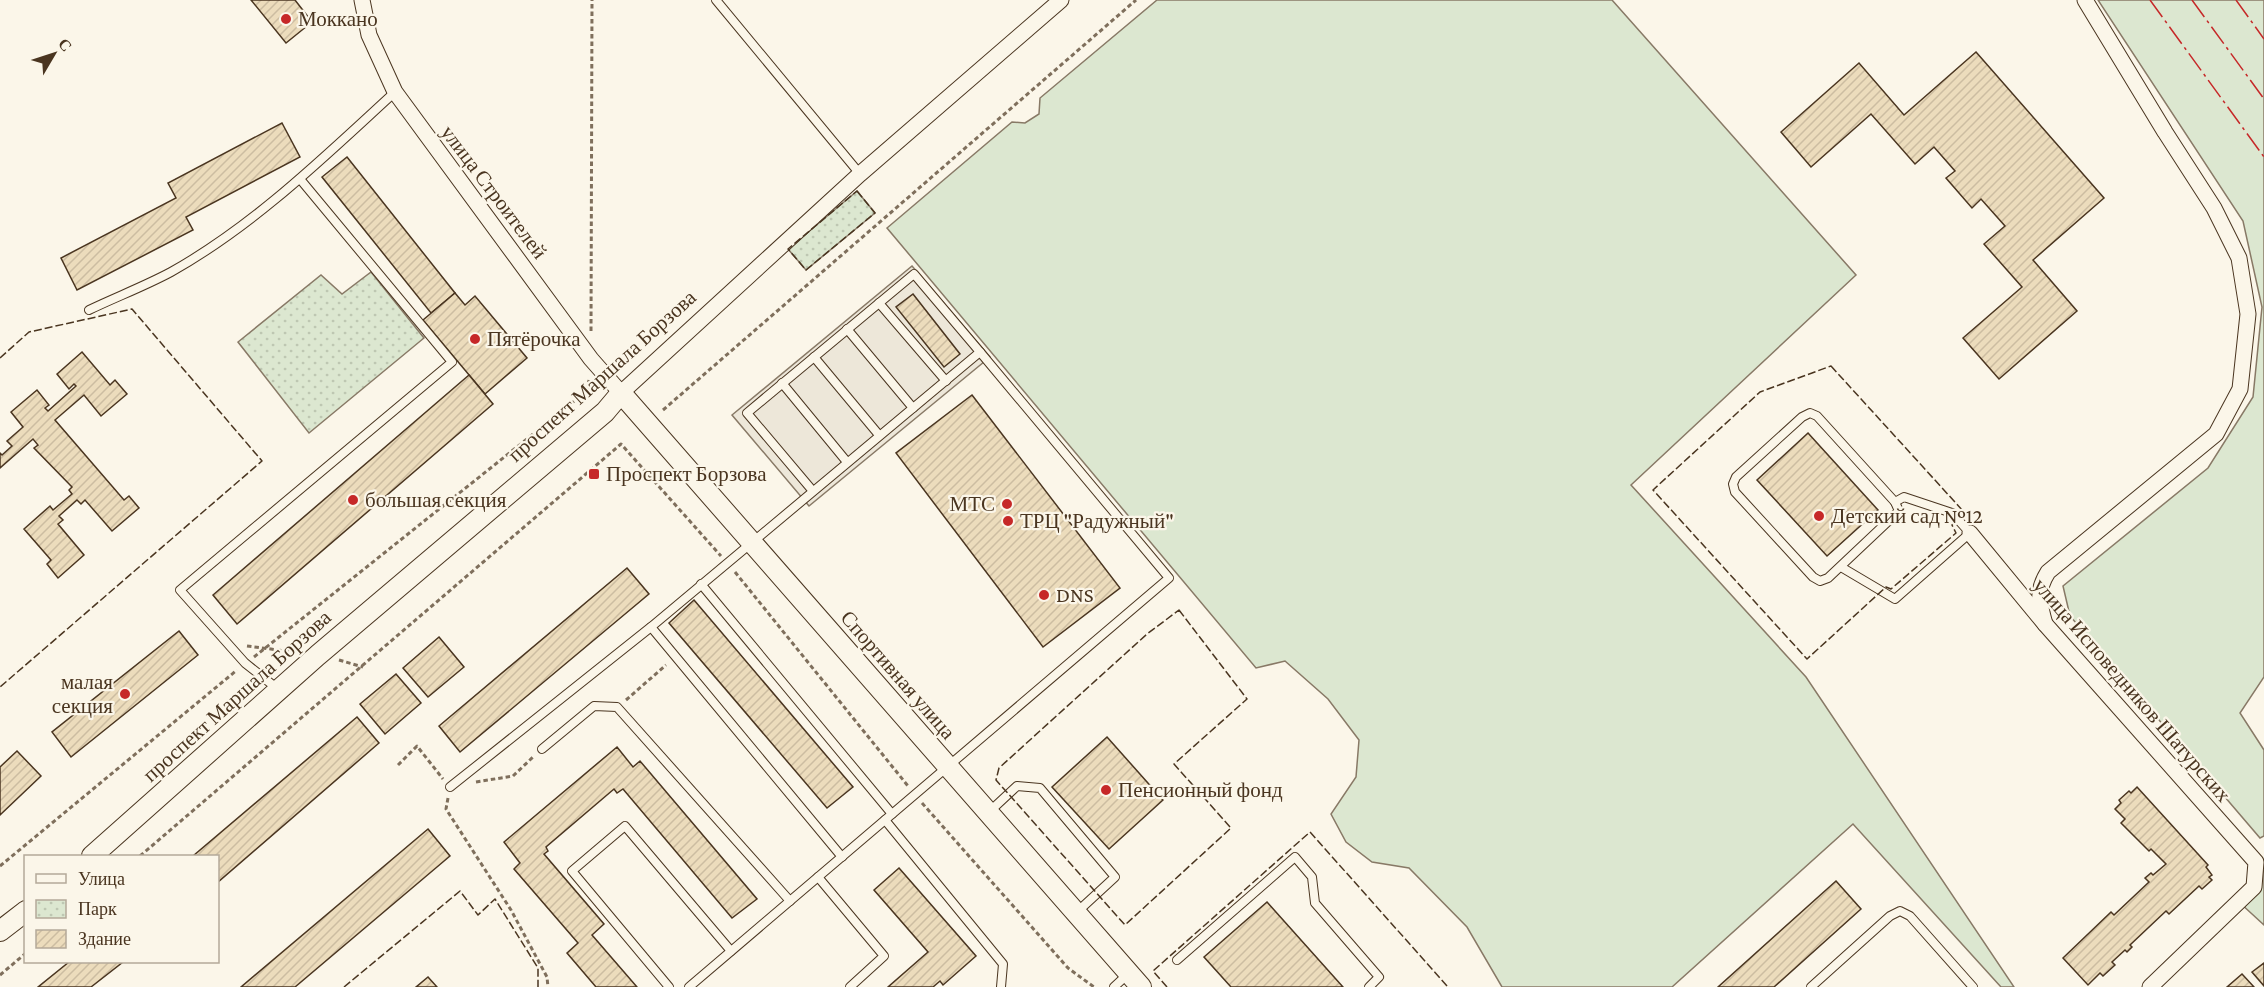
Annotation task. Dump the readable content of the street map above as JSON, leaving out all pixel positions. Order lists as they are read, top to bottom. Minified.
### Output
{"streets":{"street":["улица Строителей","проспект Маршала Борзова","Спортивная улица","улица Исповедников Шатурских"]},"crossings":[["улица Строителей","проспект Маршала Борзова"],["улица Строителей","Спортивная улица"],["проспект Маршала Борзова","Спортивная улица"]],"places":{"other":["Моккано","Пятёрочка","большая секция","МТС","Детский сад №12","ТРЦ \"Радужный\"","DNS","малая секция","Пенсионный фонд"],"transit":["Проспект Борзова"]},"legend":["Улица","Парк","Здание"],"north":"top right"}
